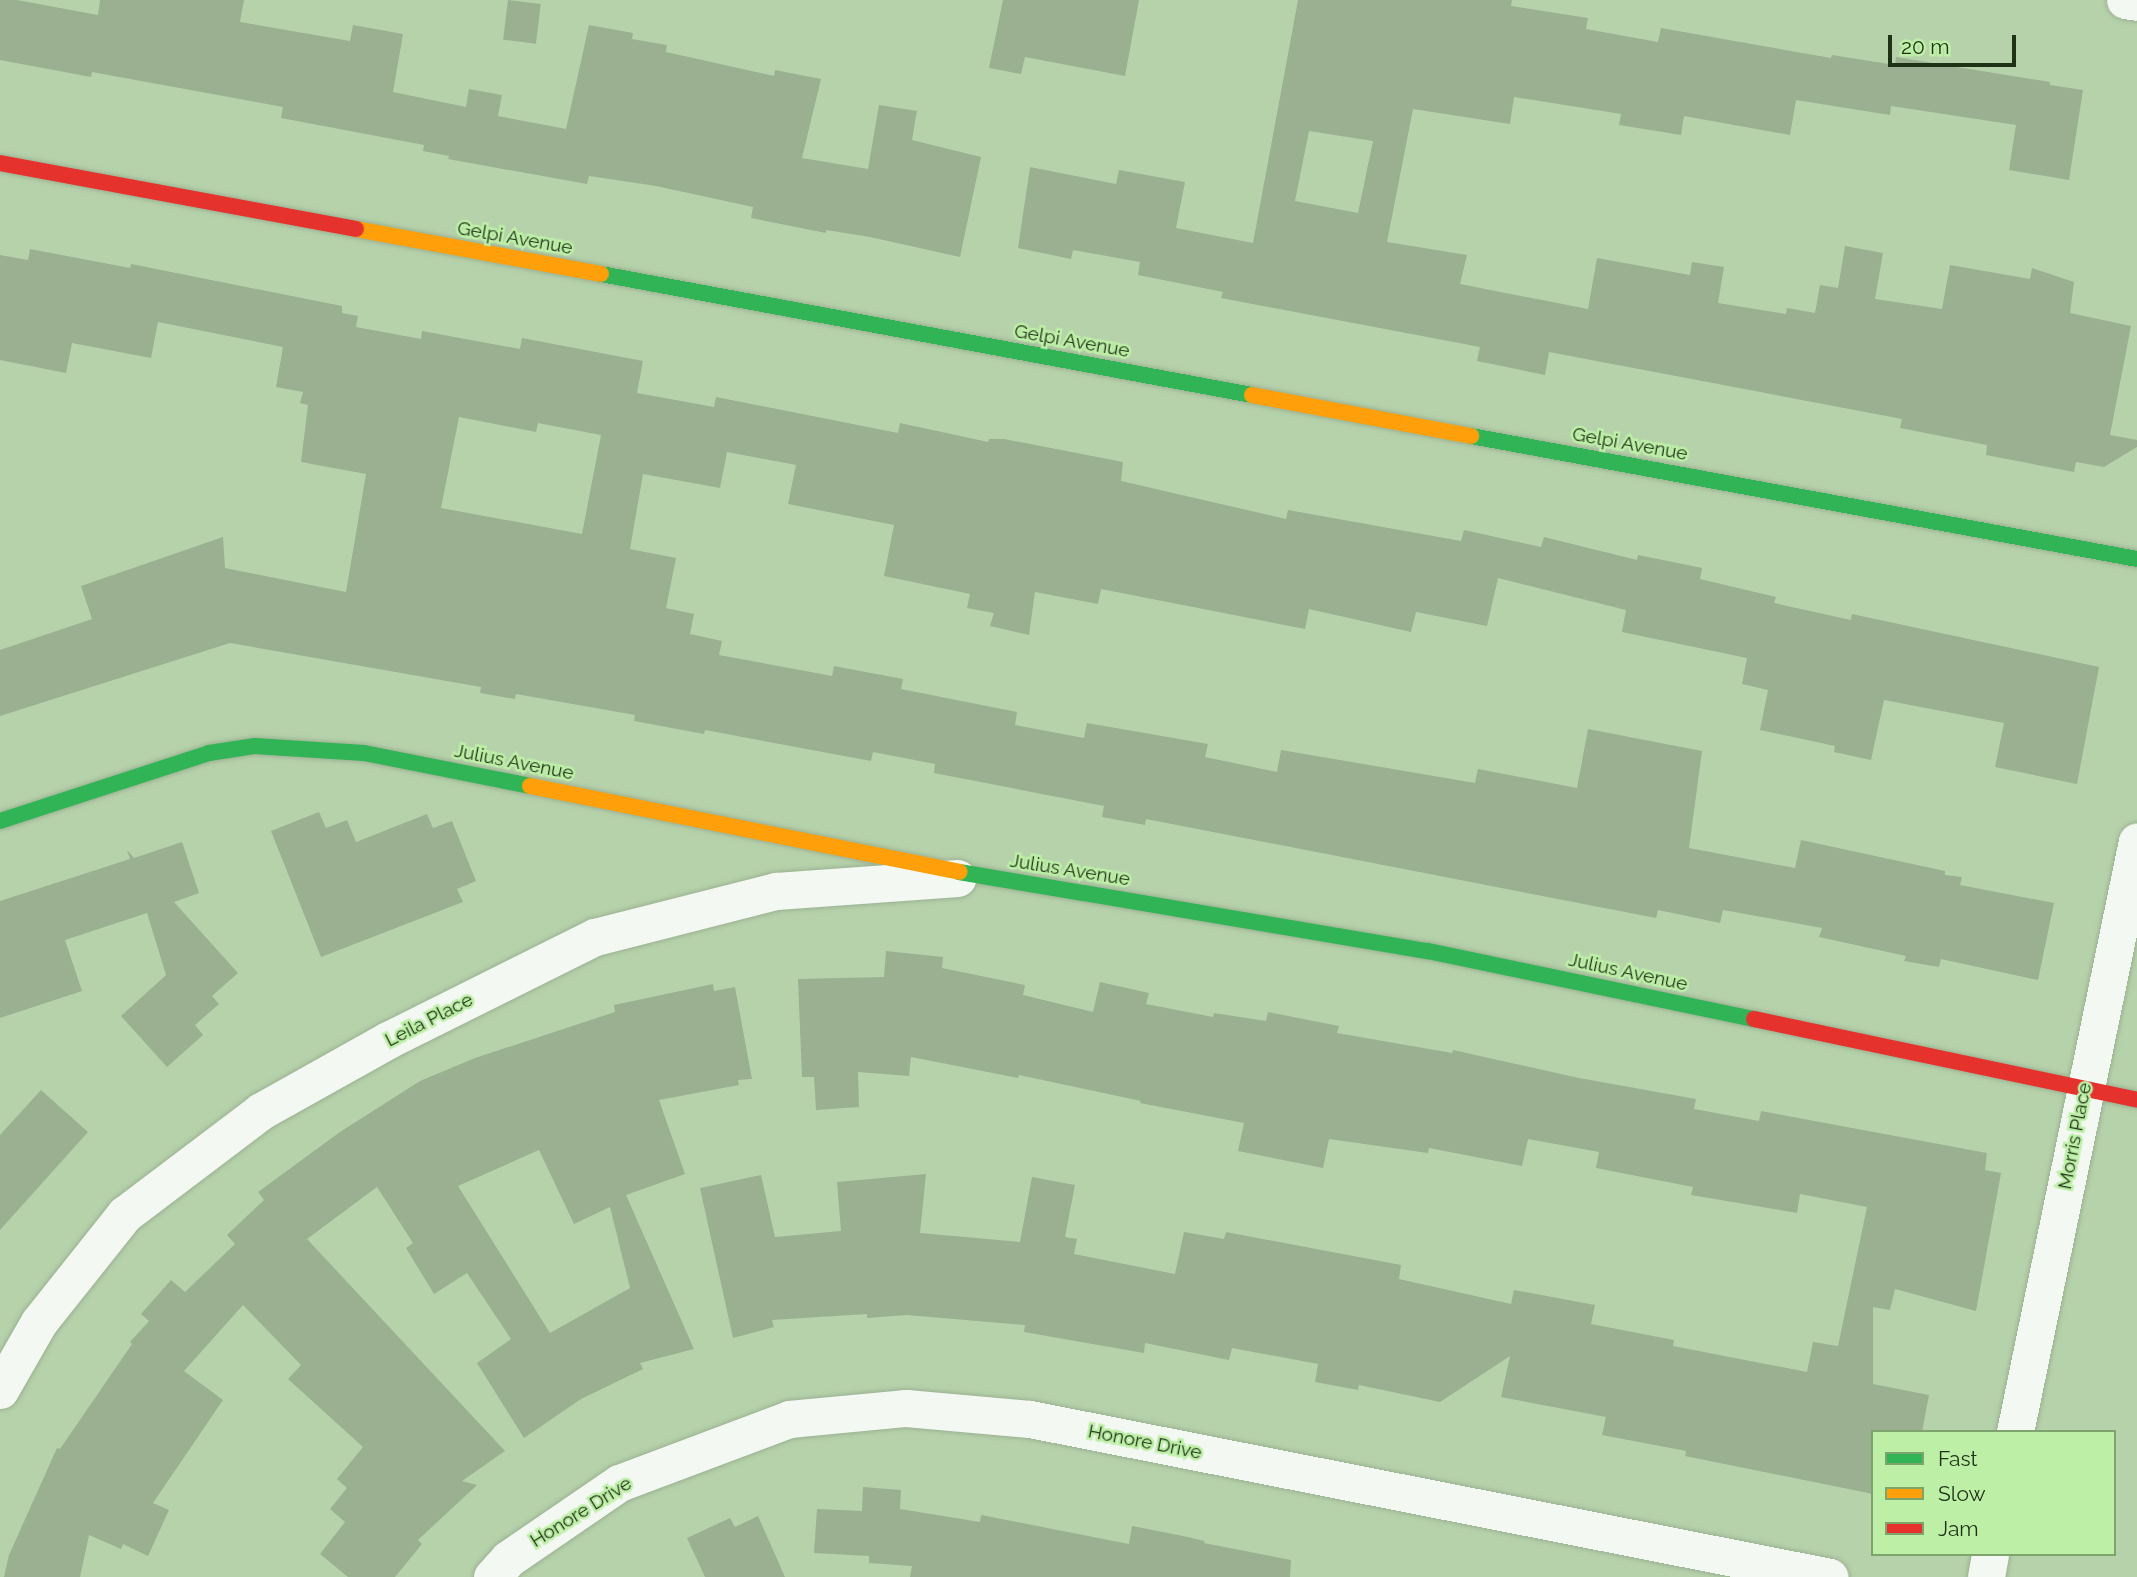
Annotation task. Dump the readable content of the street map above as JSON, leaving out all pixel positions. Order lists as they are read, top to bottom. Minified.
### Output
{"streets":{"street":["Gelpi Avenue","Julius Avenue","Leila Place","Morris Place","Honore Drive"]},"crossings":[["Julius Avenue","Leila Place"],["Julius Avenue","Morris Place"]],"legend":["Fast","Slow","Jam"],"scale_bar":"20 m"}
